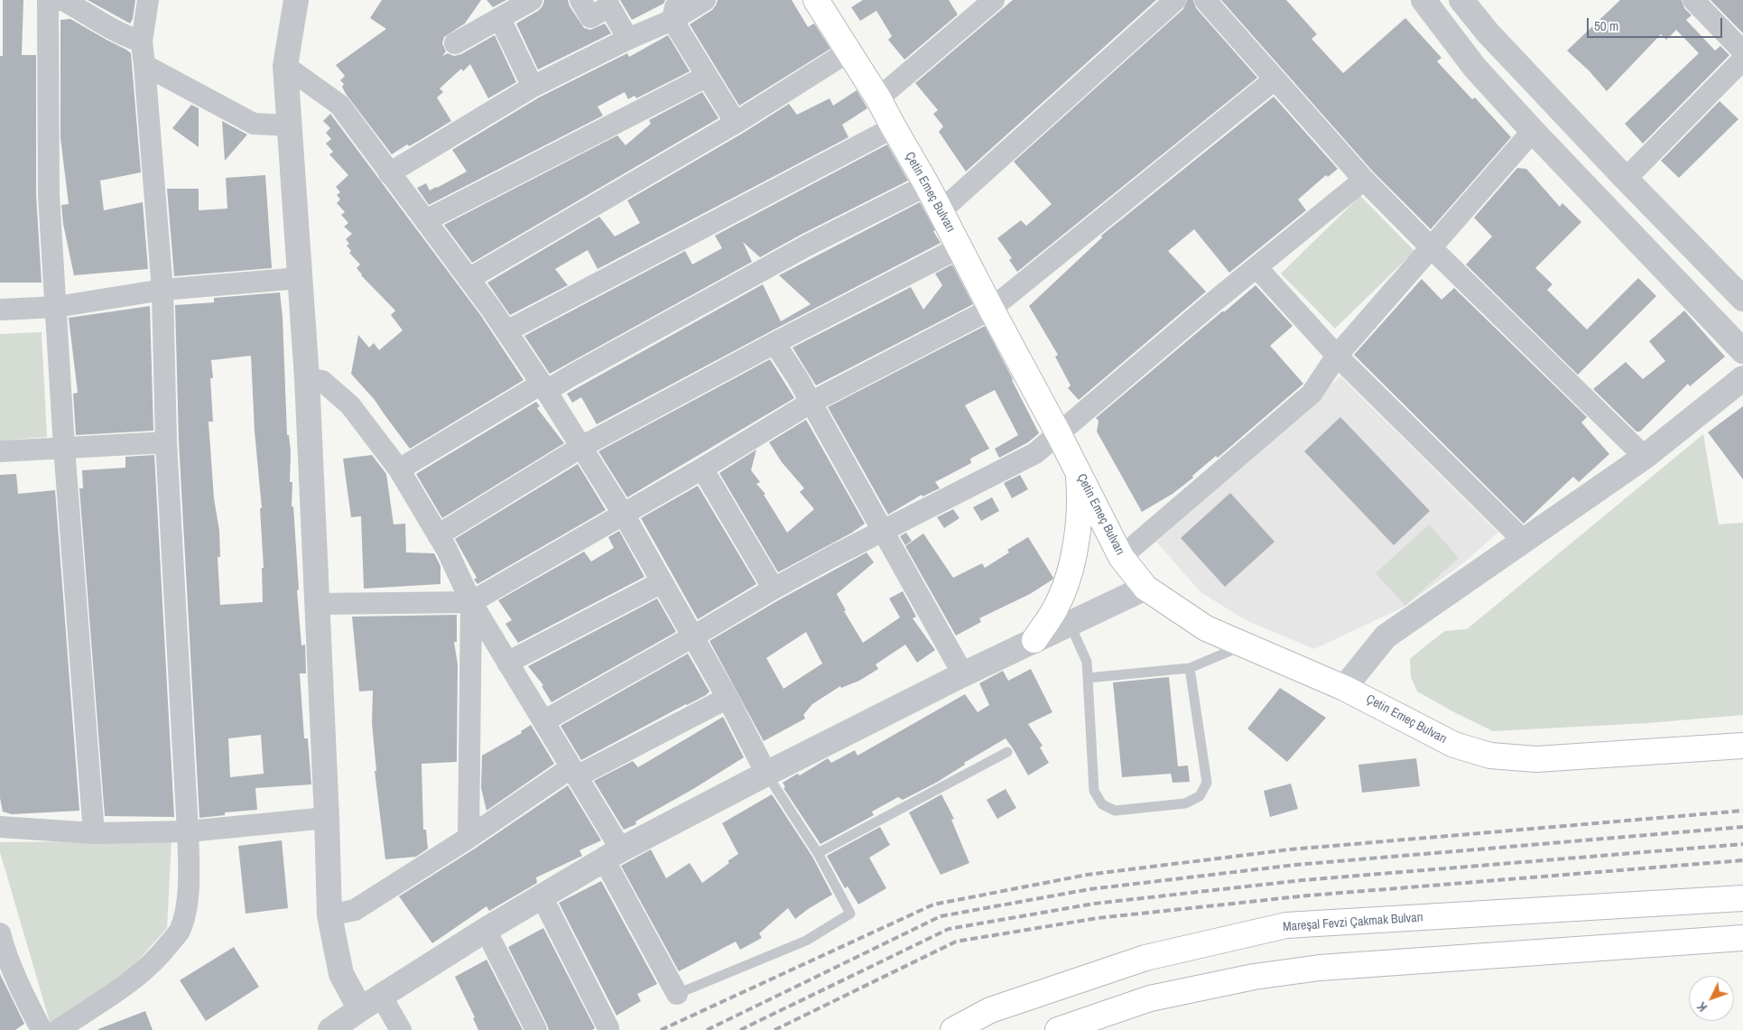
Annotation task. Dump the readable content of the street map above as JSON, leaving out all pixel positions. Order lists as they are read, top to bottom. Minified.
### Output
{"streets":{"main road":["Çetin Emeç Bulvarı","Mareşal Fevzi Çakmak Bulvarı"]},"scale_bar":"50 m","north":"bottom left"}
